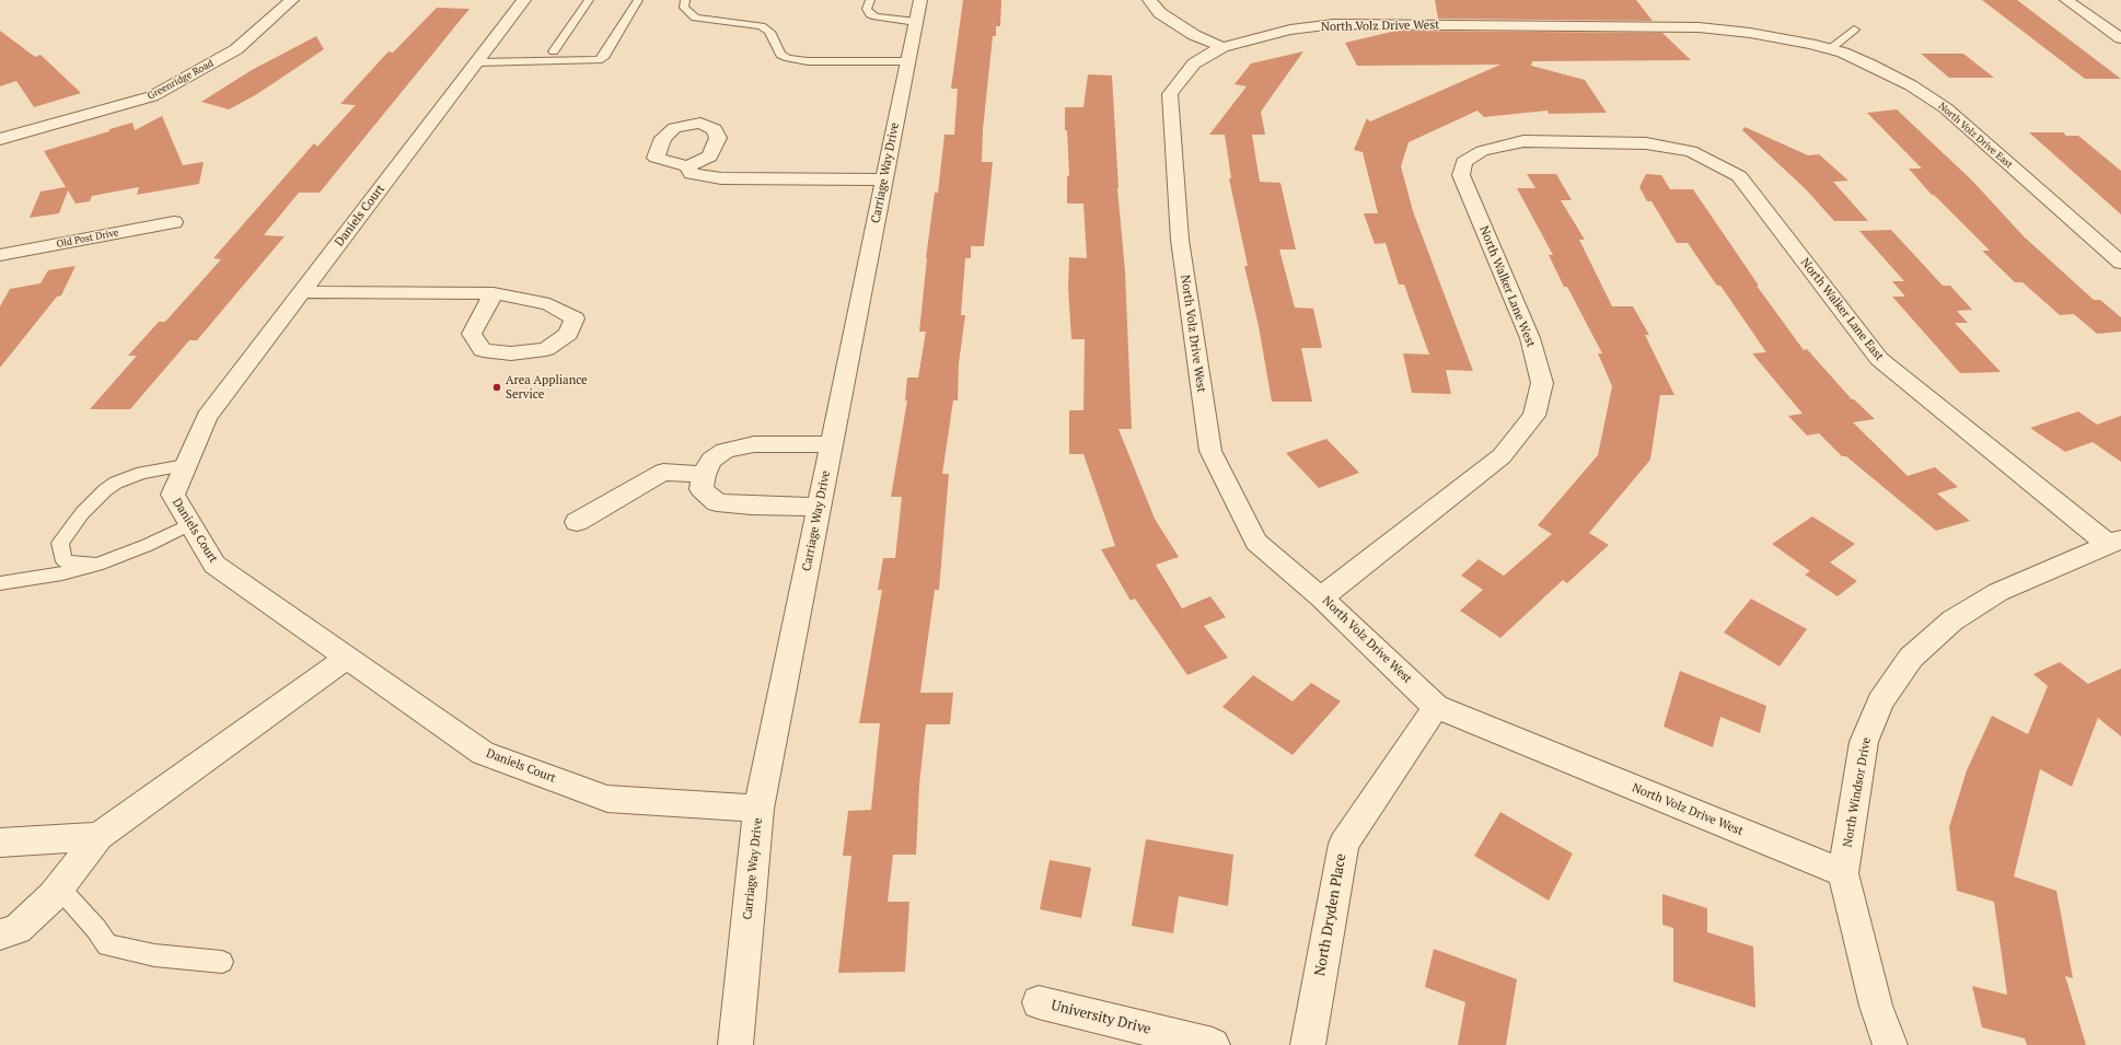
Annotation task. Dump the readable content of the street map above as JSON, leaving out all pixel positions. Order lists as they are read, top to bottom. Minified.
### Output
{"streets":{"street":["North Volz Drive West","Greenridge Road","North Volz Drive East","Carriage Way Drive","Daniels Court","Old Post Drive","North Walker Lane West","North Walker Lane East","North Windsor Drive","North Dryden Place","University Drive"]},"crossings":[["North Volz Drive West","North Volz Drive East"],["North Volz Drive West","North Walker Lane West"],["North Volz Drive West","North Windsor Drive"],["North Volz Drive West","North Dryden Place"],["Carriage Way Drive","Daniels Court"],["North Walker Lane West","North Walker Lane East"],["North Walker Lane East","North Windsor Drive"]],"places":["Area Appliance Service"]}
